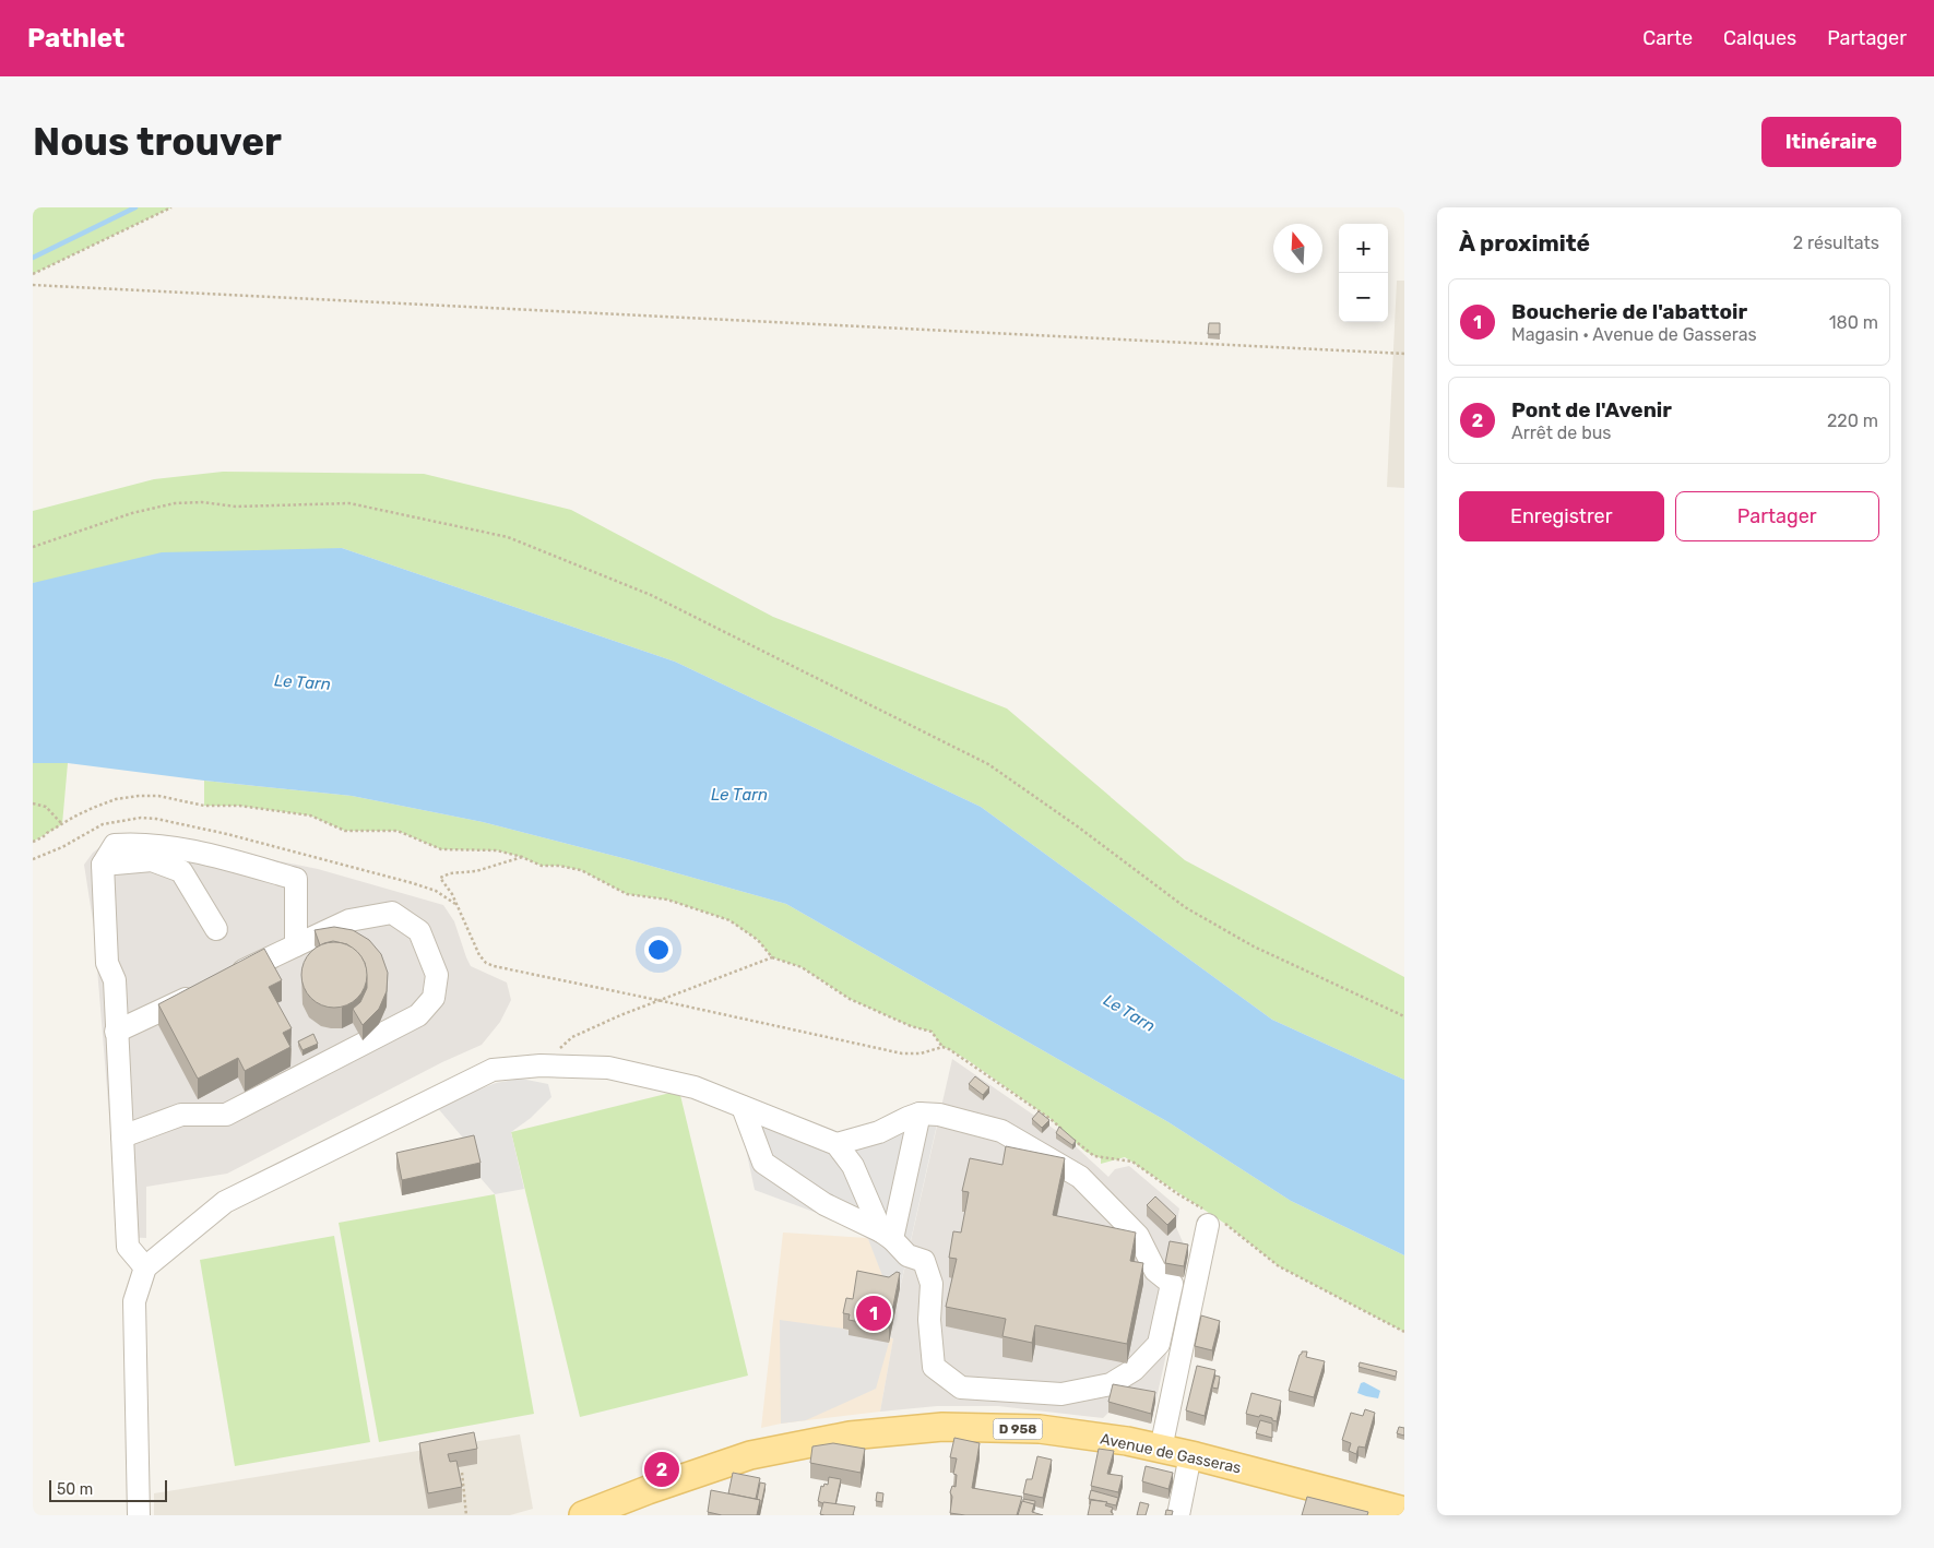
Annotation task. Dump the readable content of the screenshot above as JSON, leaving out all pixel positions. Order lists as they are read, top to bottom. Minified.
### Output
{"streets":{"main road":["D 958","Avenue de Gasseras"]},"water":["Le Tarn"],"scale_bar":"50 m","north":"top","page":{"header":"Pathlet","nav":["Carte","Calques","Partager"],"buttons":["Itinéraire",["Enregistrer","Partager"]],"title":"Nous trouver","heading":["À proximité","2 résultats"],"map_buttons":["+","−"],"list":[{"mark":"1","name":"Boucherie de l'abattoir","note":"Magasin · Avenue de Gasseras","value":"180 m"},{"mark":"2","name":"Pont de l'Avenir","note":"Arrêt de bus","value":"220 m"}],"pins":["1","2"],"scale":"50 m"}}
